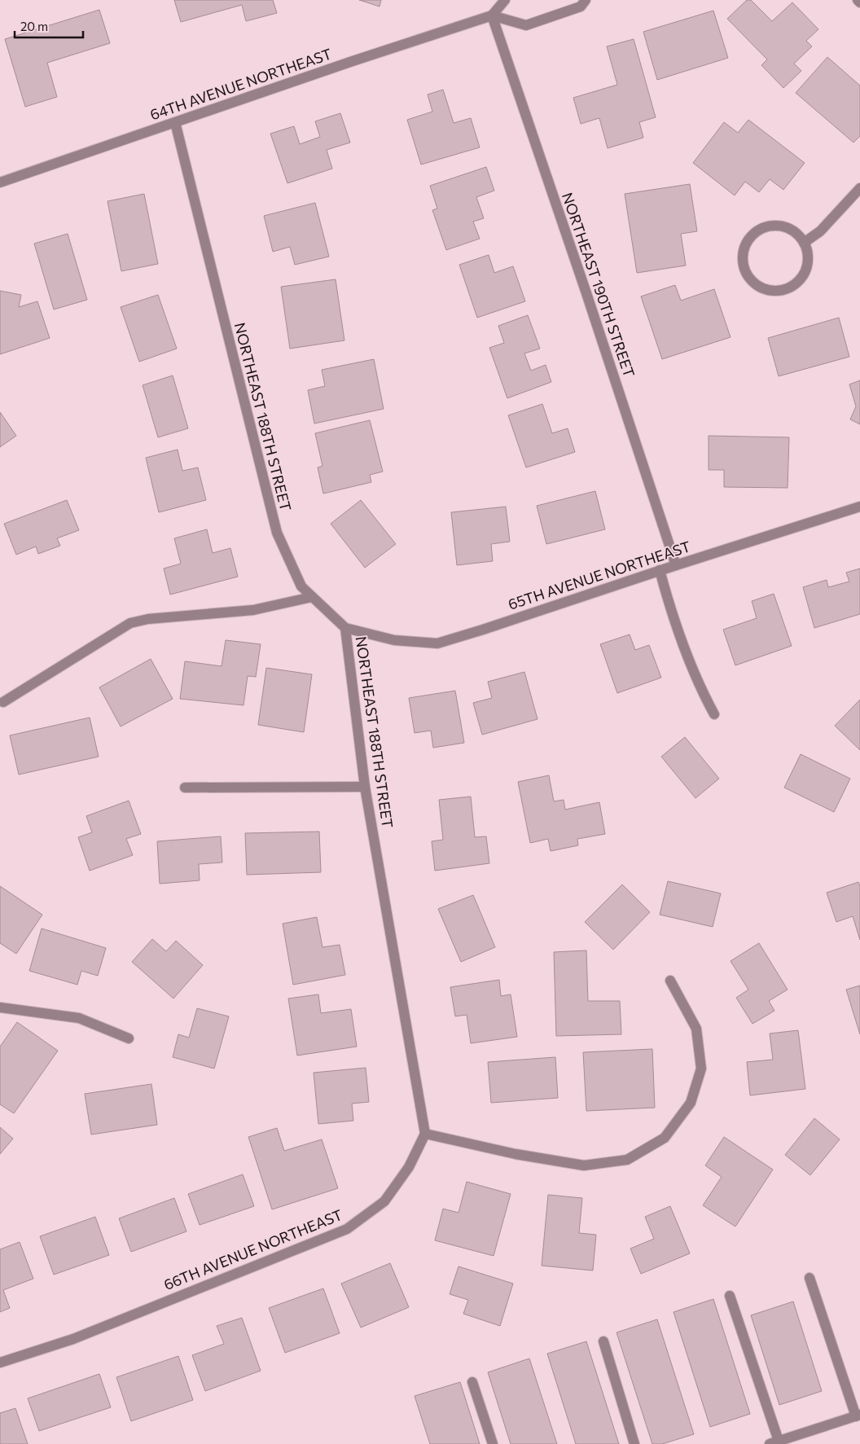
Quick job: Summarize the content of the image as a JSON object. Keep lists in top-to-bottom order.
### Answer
{
  "streets": {
    "street": [
      "64TH AVENUE NORTHEAST",
      "NORTHEAST 190TH STREET",
      "NORTHEAST 188TH STREET",
      "65TH AVENUE NORTHEAST",
      "66TH AVENUE NORTHEAST"
    ]
  },
  "crossings": [
    ["64TH AVENUE NORTHEAST", "NORTHEAST 190TH STREET"],
    ["64TH AVENUE NORTHEAST", "NORTHEAST 188TH STREET"],
    ["NORTHEAST 190TH STREET", "65TH AVENUE NORTHEAST"],
    ["NORTHEAST 188TH STREET", "65TH AVENUE NORTHEAST"],
    ["NORTHEAST 188TH STREET", "66TH AVENUE NORTHEAST"]
  ],
  "scale_bar": "20 m"
}
